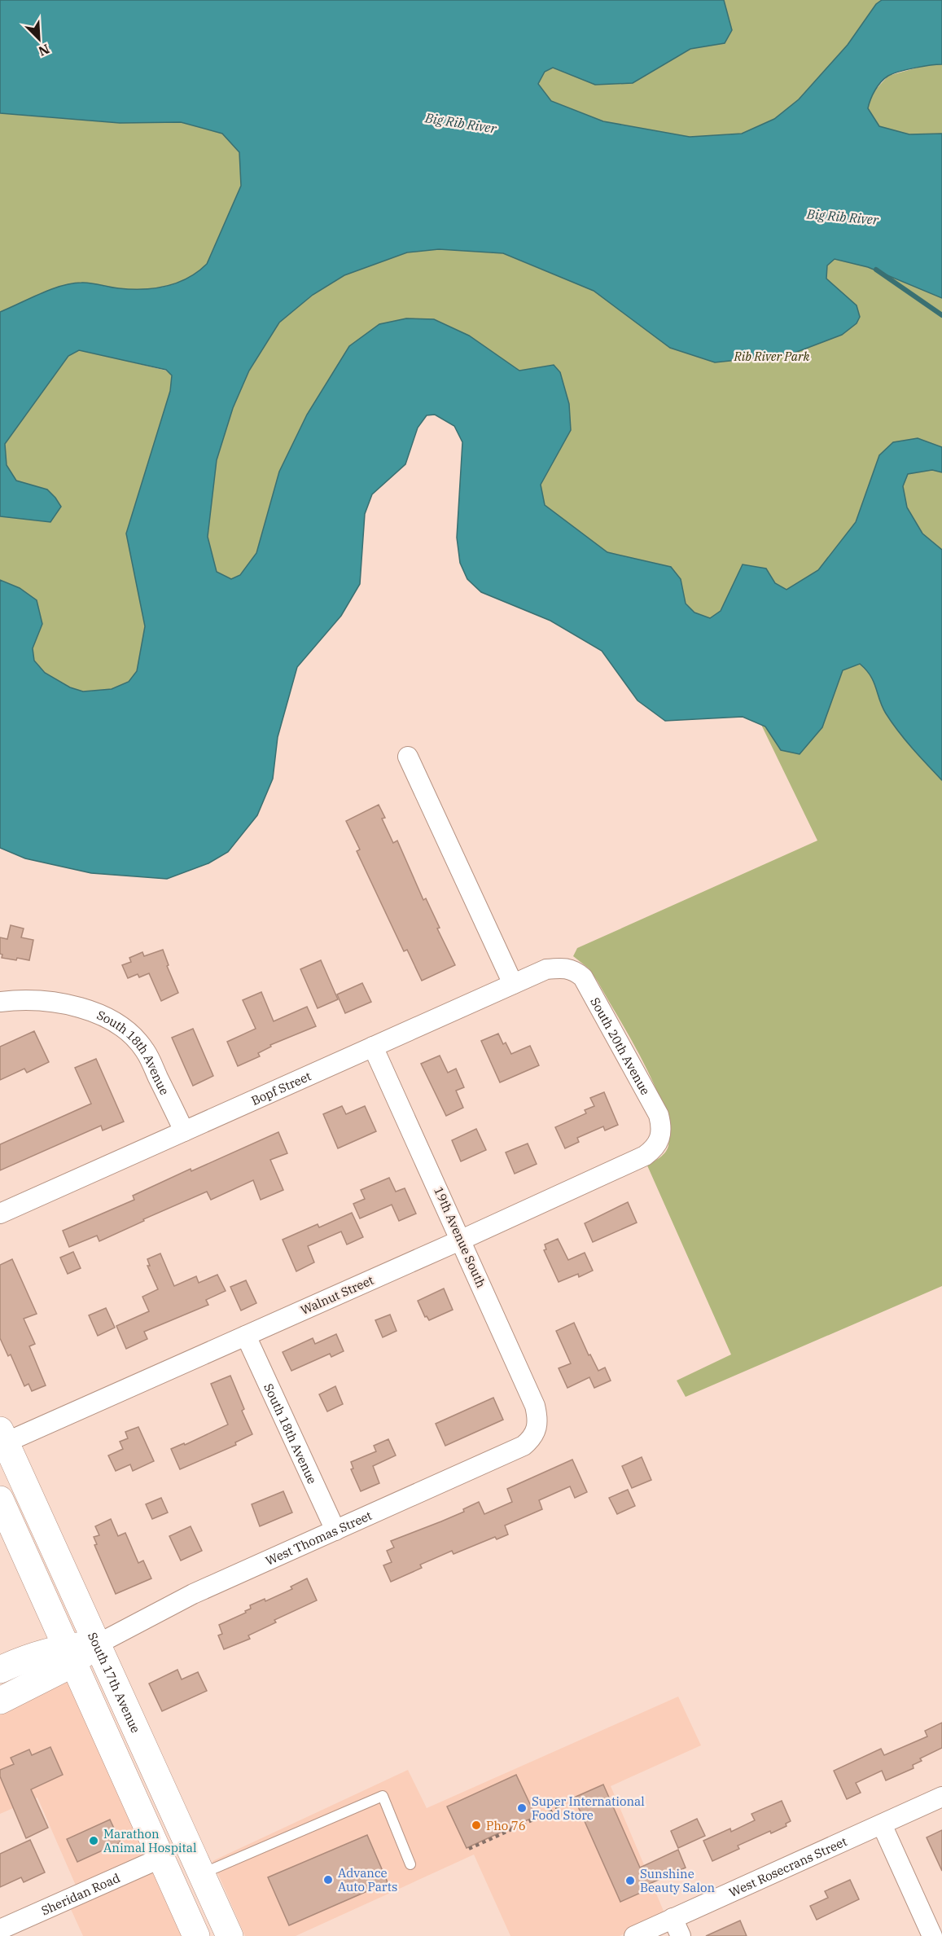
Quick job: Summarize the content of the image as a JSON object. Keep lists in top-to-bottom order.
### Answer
{
  "streets": {
    "main road": ["West Thomas Street", "South 17th Avenue"],
    "street": [
      "South 20th Avenue",
      "South 18th Avenue",
      "Bopf Street",
      "19th Avenue South",
      "Walnut Street",
      "West Rosecrans Street",
      "Sheridan Road"
    ]
  },
  "crossings": [
    ["South 20th Avenue", "Bopf Street"],
    ["South 20th Avenue", "Walnut Street"],
    ["South 18th Avenue", "Bopf Street"],
    ["South 18th Avenue", "Walnut Street"],
    ["South 18th Avenue", "West Thomas Street"],
    ["Bopf Street", "19th Avenue South"],
    ["19th Avenue South", "Walnut Street"],
    ["19th Avenue South", "West Thomas Street"],
    ["Walnut Street", "South 17th Avenue"],
    ["West Thomas Street", "South 17th Avenue"]
  ],
  "water": ["Big Rib River"],
  "parks": ["Rib River Park"],
  "places": [
    "Super International Food Store",
    "Pho 76",
    "Marathon Animal Hospital",
    "Advance Auto Parts",
    "Sunshine Beauty Salon"
  ],
  "north": "bottom right"
}
